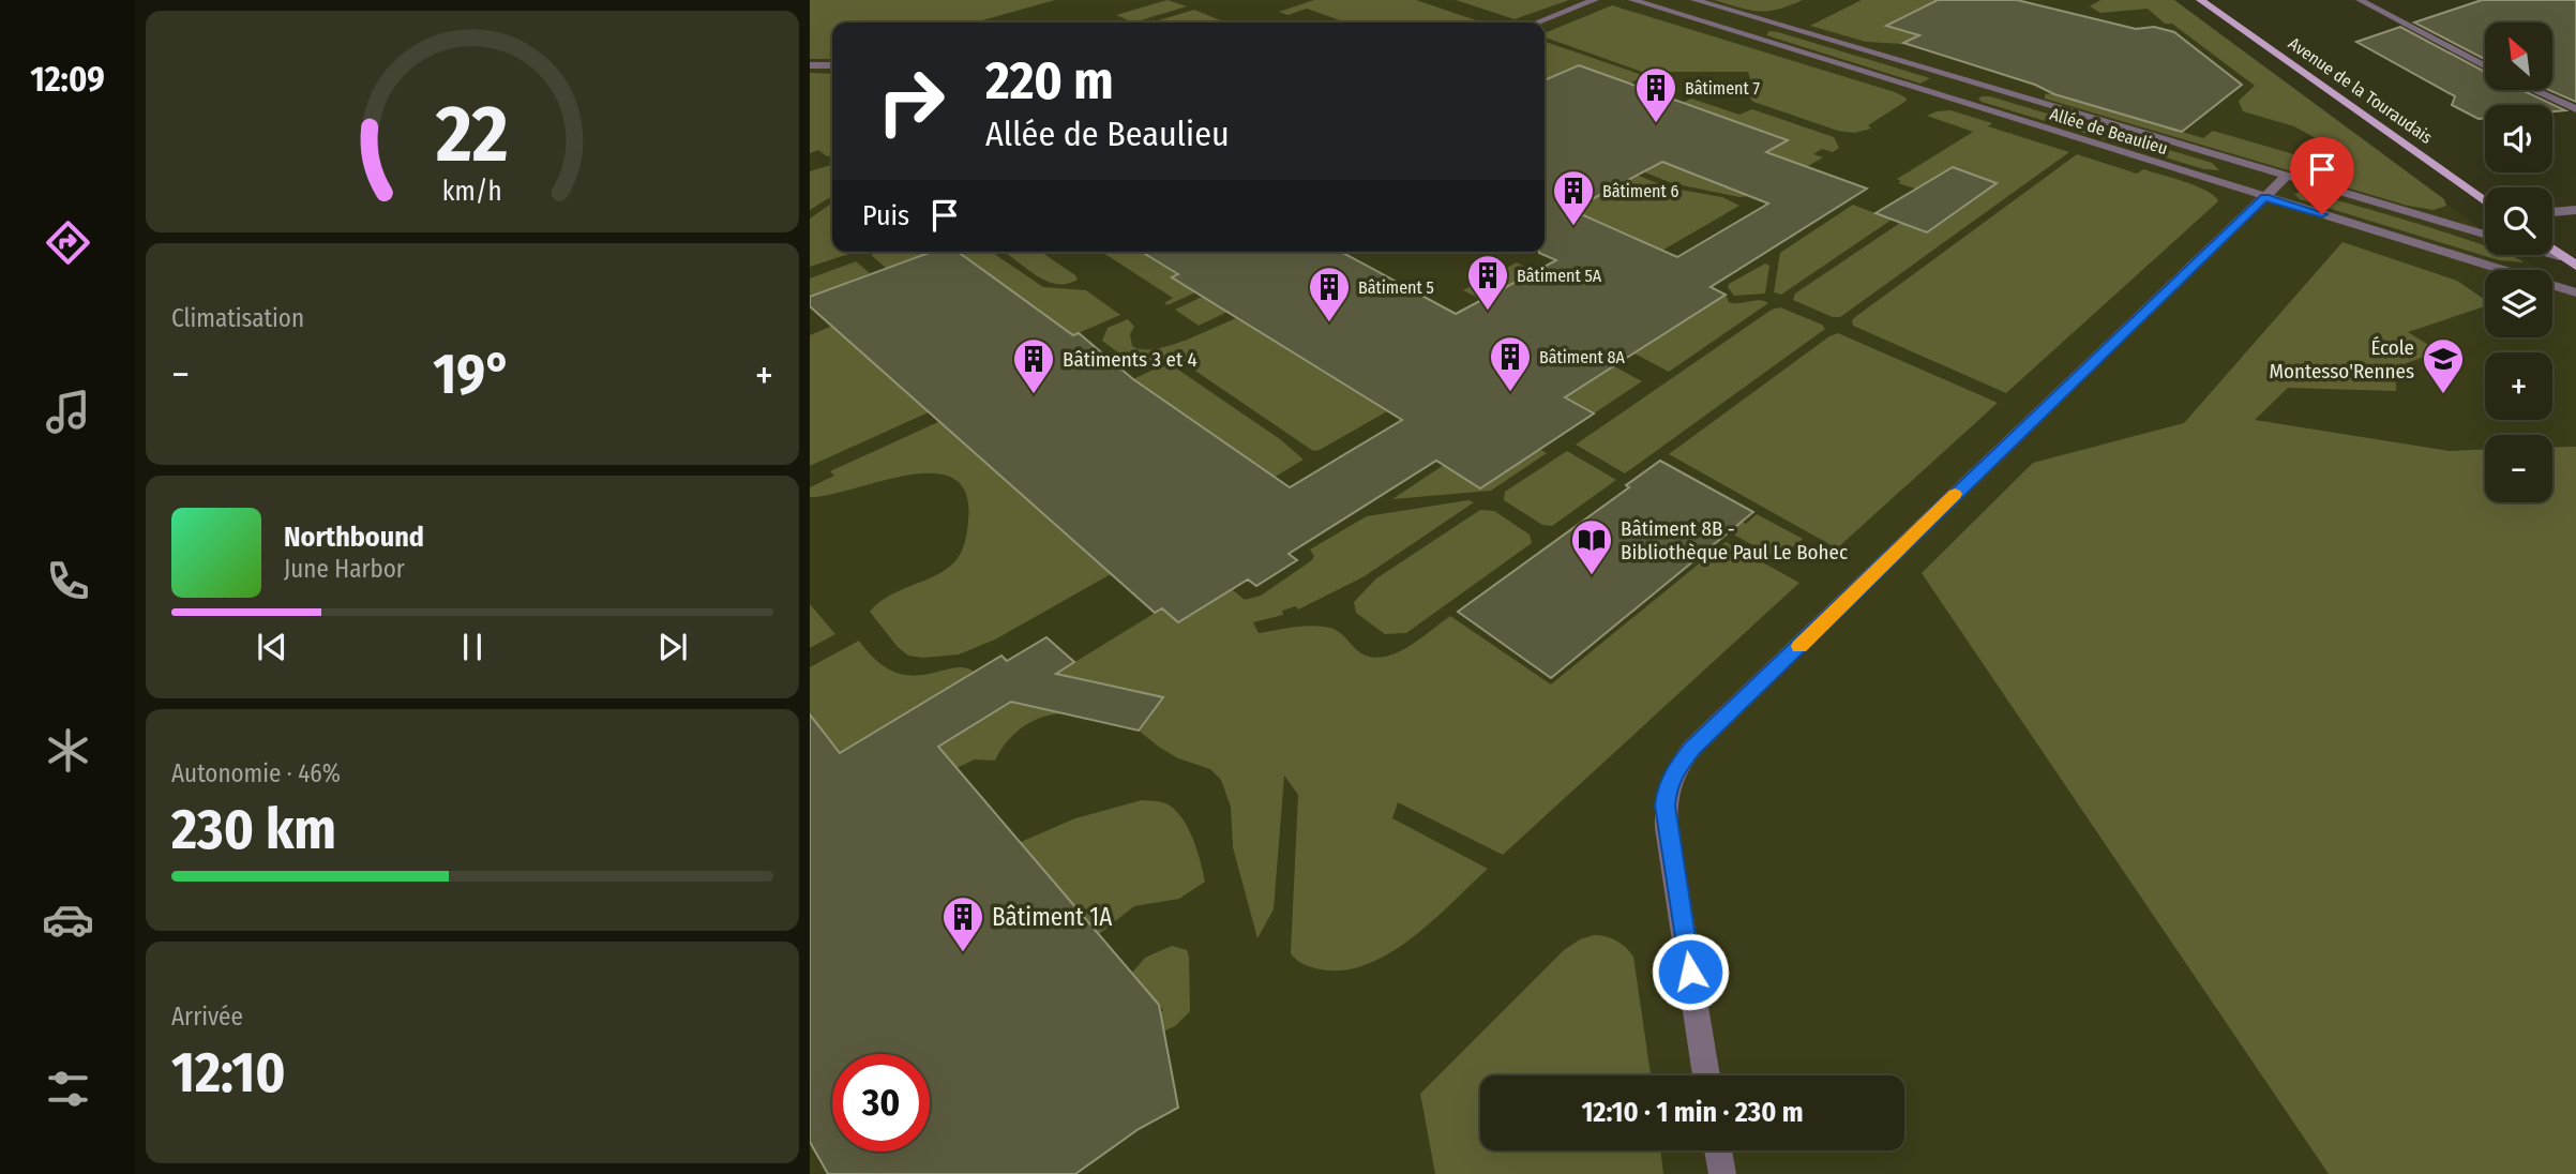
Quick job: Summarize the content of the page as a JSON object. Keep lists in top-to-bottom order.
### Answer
{
  "streets": {
    "main road": ["Avenue de la Touraudais"],
    "street": ["Allée de Beaulieu"]
  },
  "places": {
    "building": [
      "Bâtiment 7",
      "Bâtiment 6",
      "Bâtiment 5A",
      "Bâtiment 5",
      "Bâtiment 8A",
      "Bâtiments 3 et 4",
      "Bâtiment 1A"
    ],
    "school or university": ["École Montesso'Rennes"],
    "library": ["Bâtiment 8B - Bibliothèque Paul Le Bohec"]
  },
  "north": "top left",
  "page": {
    "tabs": "12:09",
    "map_buttons": ["+", "−"],
    "turn": ["220 m", "Allée de Beaulieu"],
    "then": "Puis",
    "tile": [
      "Climatisation",
      ["Autonomie · 46%", "230 km"],
      ["Arrivée", "12:10"]
    ],
    "heat": ["−", "19°", "+"],
    "song": ["Northbound", "June Harbor"],
    "limit": "30",
    "trip": "12:10 · 1 min · 230 m",
    "gauge": ["22", "km/h"]
  }
}
